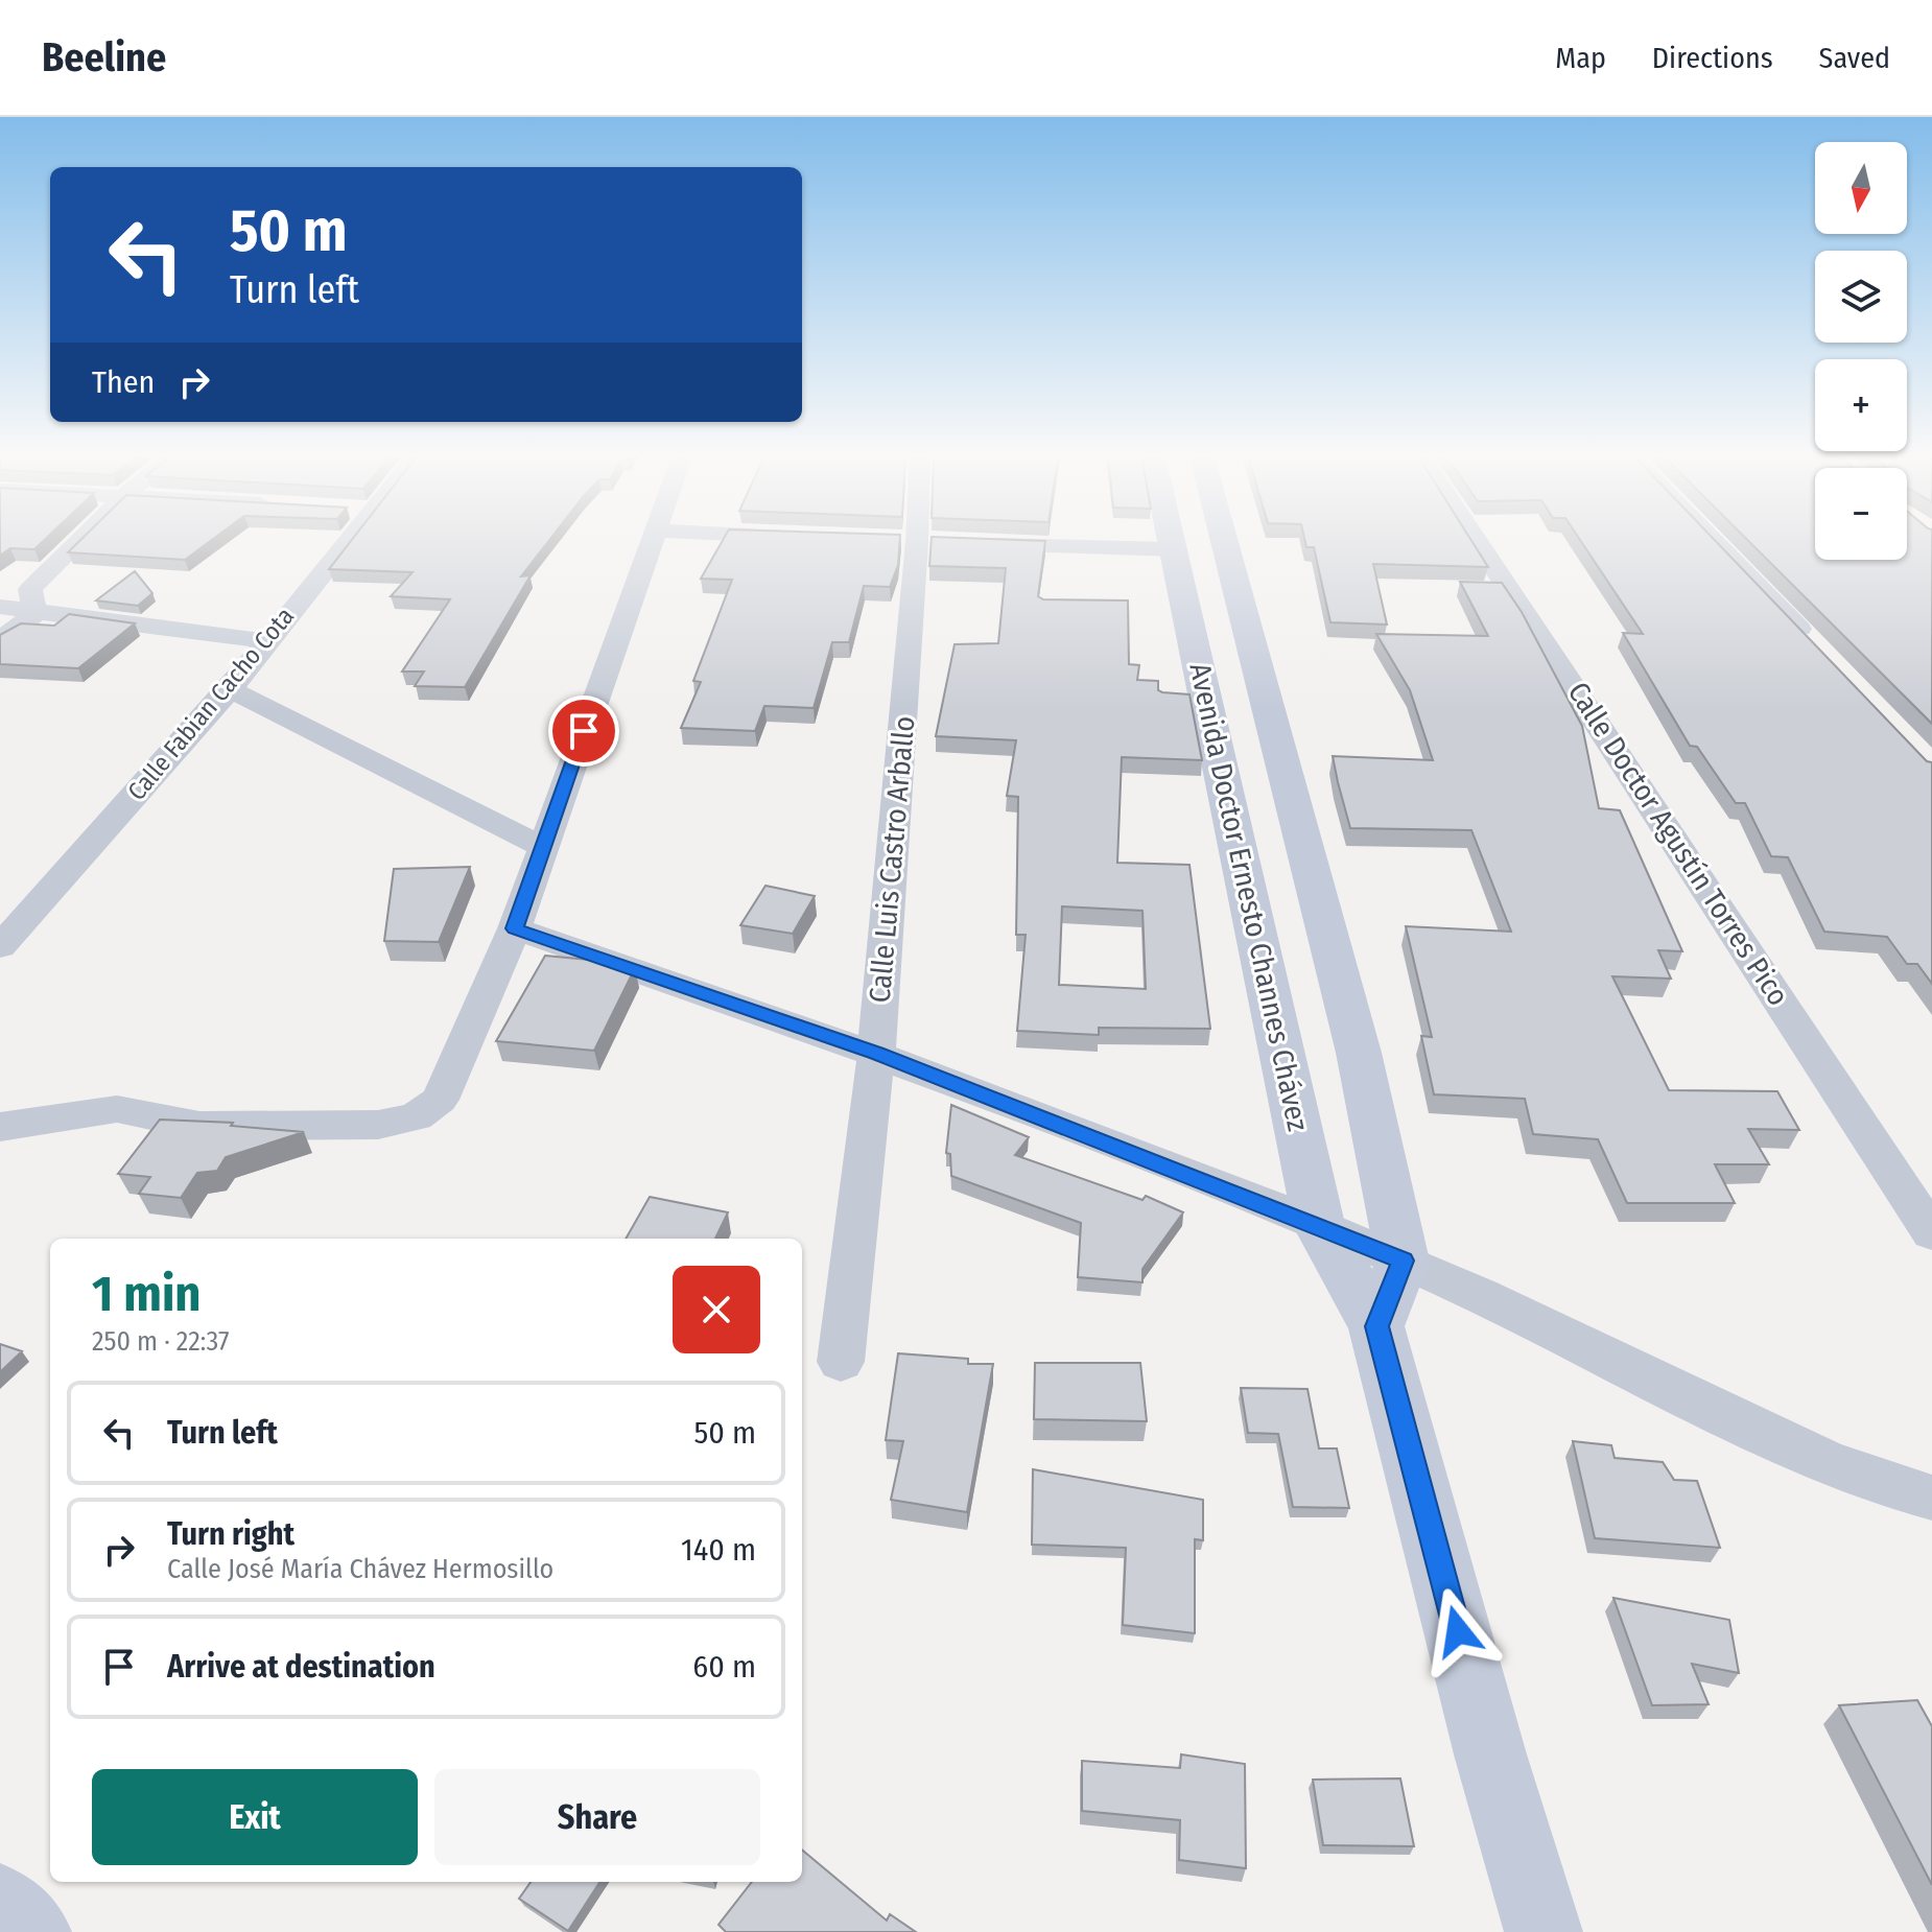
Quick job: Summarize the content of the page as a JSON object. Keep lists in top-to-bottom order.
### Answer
{
  "streets": {
    "street": [
      "Calle Fabian Cacho Cota",
      "Calle Doctor Agustín Torres Pico",
      "Calle Luis Castro Arballo",
      "Avenida Doctor Ernesto Channes Chávez"
    ]
  },
  "north": "bottom",
  "page": {
    "header": "Beeline",
    "nav": ["Map", "Directions", "Saved"],
    "map_buttons": ["+", "−"],
    "turn": ["50 m", "Turn left"],
    "then": "Then",
    "heading": ["1 min", "250 m · 22:37"],
    "list": [
      {
        "name": "Turn left",
        "value": "50 m"
      },
      {
        "name": "Turn right",
        "note": "Calle José María Chávez Hermosillo",
        "value": "140 m"
      },
      {
        "name": "Arrive at destination",
        "value": "60 m"
      }
    ],
    "buttons": ["Exit", "Share"]
  }
}
